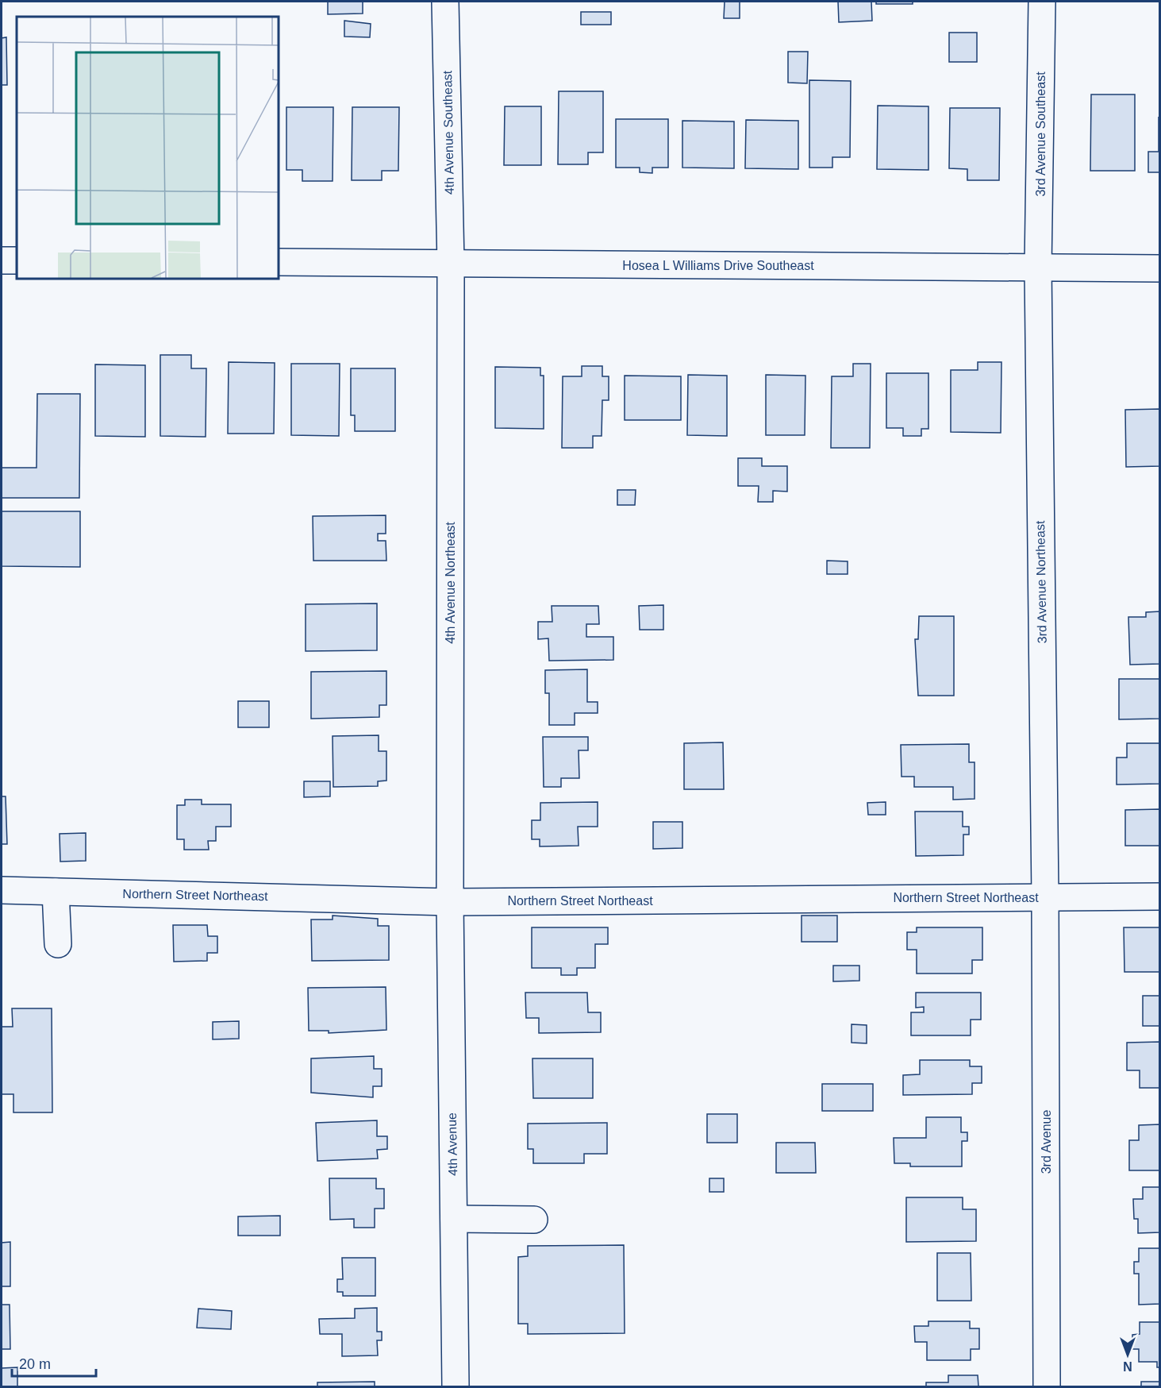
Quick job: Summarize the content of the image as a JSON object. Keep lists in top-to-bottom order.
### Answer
{
  "streets": {
    "street": [
      "4th Avenue Southeast",
      "3rd Avenue Southeast",
      "Hosea L Williams Drive Southeast",
      "3rd Avenue Northeast",
      "4th Avenue Northeast",
      "Northern Street Northeast",
      "3rd Avenue",
      "4th Avenue"
    ]
  },
  "crossings": [
    ["4th Avenue Southeast", "Hosea L Williams Drive Southeast"],
    ["4th Avenue Southeast", "4th Avenue Northeast"],
    ["3rd Avenue Southeast", "Hosea L Williams Drive Southeast"],
    ["3rd Avenue Southeast", "3rd Avenue Northeast"],
    ["Hosea L Williams Drive Southeast", "3rd Avenue Northeast"],
    ["Hosea L Williams Drive Southeast", "4th Avenue Northeast"],
    ["3rd Avenue Northeast", "Northern Street Northeast"],
    ["3rd Avenue Northeast", "3rd Avenue"],
    ["4th Avenue Northeast", "Northern Street Northeast"],
    ["4th Avenue Northeast", "4th Avenue"],
    ["Northern Street Northeast", "3rd Avenue"],
    ["Northern Street Northeast", "4th Avenue"]
  ],
  "scale_bar": "20 m",
  "north": "bottom"
}
